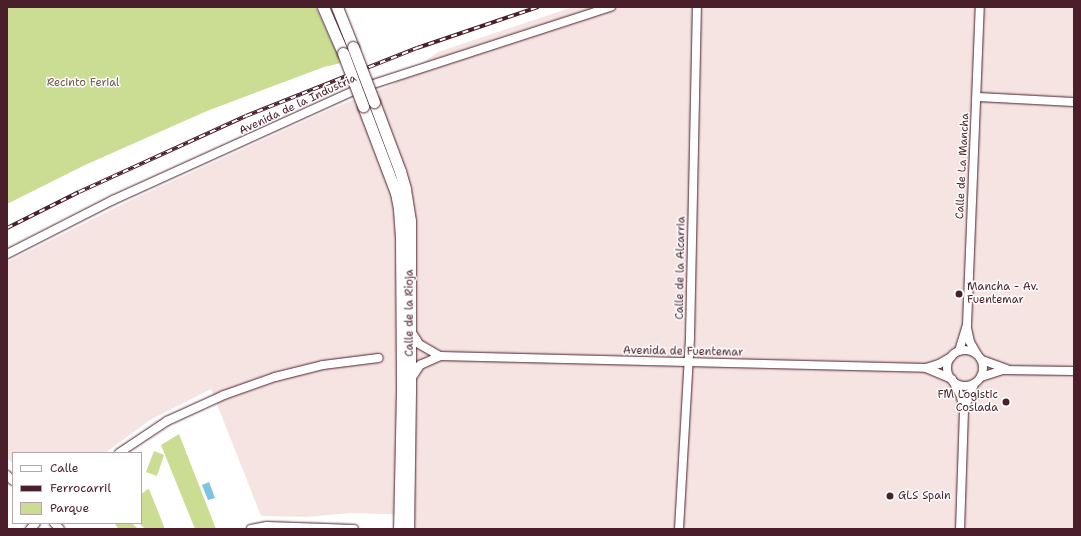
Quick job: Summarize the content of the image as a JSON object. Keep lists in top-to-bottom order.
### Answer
{
  "streets": {
    "main road": ["Calle de la Rioja"],
    "street": [
      "Avenida de la Industria",
      "Calle de La Mancha",
      "Calle de la Alcarria",
      "Avenida de Fuentemar"
    ]
  },
  "crossings": [
    ["Calle de La Mancha", "Avenida de Fuentemar"],
    ["Calle de la Alcarria", "Avenida de Fuentemar"],
    ["Calle de la Rioja", "Avenida de Fuentemar"]
  ],
  "parks": ["Recinto Ferial"],
  "places": ["Mancha - Av. Fuentemar", "FM Logistic Coslada", "GLS Spain"],
  "legend": ["Calle", "Ferrocarril", "Parque"]
}
